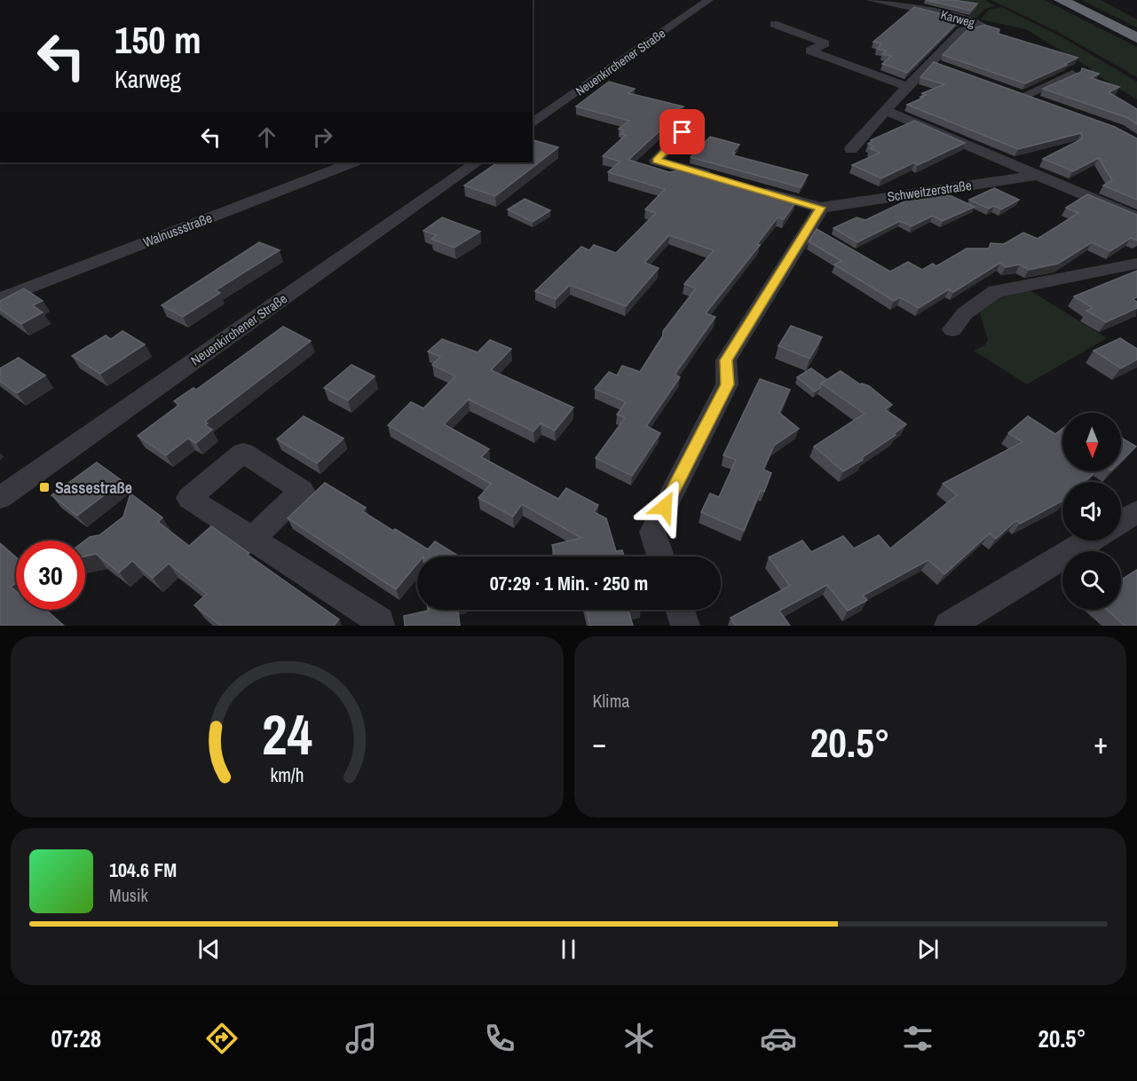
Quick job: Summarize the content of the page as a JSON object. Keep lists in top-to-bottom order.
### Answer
{
  "streets": {
    "street": [
      "Karweg",
      "Neuenkirchener Straße",
      "Schweitzerstraße",
      "Walnussstraße"
    ]
  },
  "places": {
    "transit": ["Sassestraße"]
  },
  "north": "bottom",
  "page": {
    "turn": ["150 m", "Karweg"],
    "limit": "30",
    "trip": "07:29 · 1 Min. · 250 m",
    "tile": "Klima",
    "heat": ["−", "20.5°", "+"],
    "song": ["104.6 FM", "Musik"],
    "tabs": ["07:28", "20.5°"],
    "gauge": ["24", "km/h"]
  }
}
